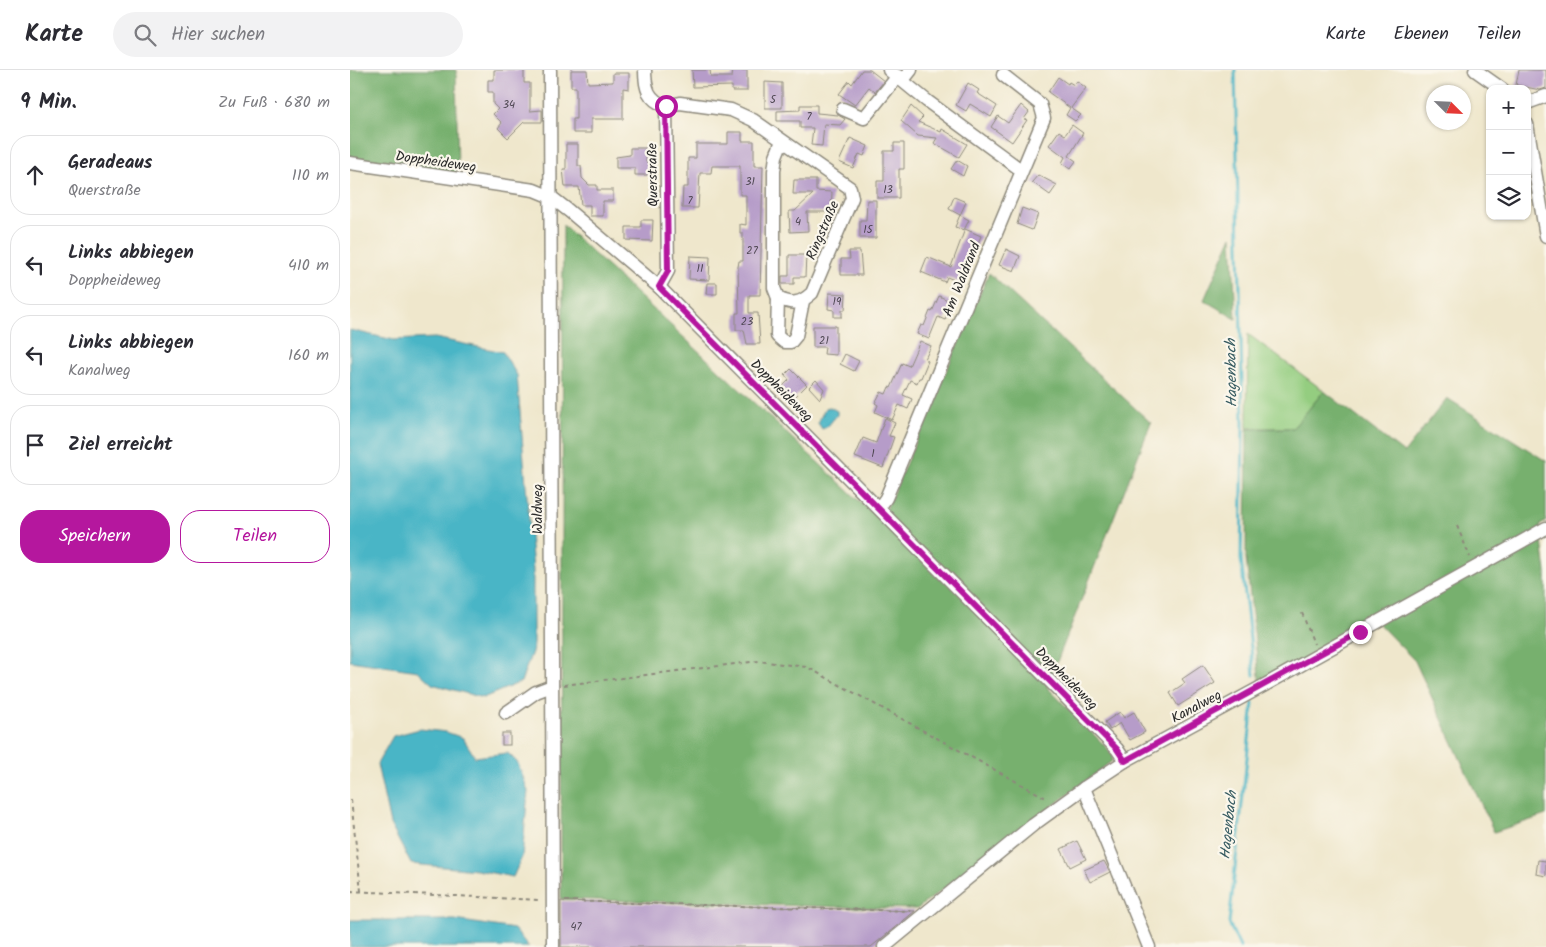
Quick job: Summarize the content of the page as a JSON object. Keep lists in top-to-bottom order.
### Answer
{
  "streets": {
    "street": [
      "Doppheideweg",
      "Querstraße",
      "Ringstraße",
      "Am Waldrand",
      "Waldweg",
      "Kanalweg"
    ]
  },
  "crossings": [
    ["Doppheideweg", "Querstraße"],
    ["Doppheideweg", "Am Waldrand"],
    ["Doppheideweg", "Waldweg"],
    ["Doppheideweg", "Kanalweg"],
    ["Querstraße", "Ringstraße"]
  ],
  "water": ["Hagenbach"],
  "house_numbers": [
    "5",
    "34",
    "7",
    "31",
    "13",
    "7",
    "4",
    "15",
    "27",
    "11",
    "19",
    "23",
    "21",
    "1",
    "47"
  ],
  "north": "bottom right",
  "page": {
    "header": "Karte",
    "search": "Hier suchen",
    "nav": ["Karte", "Ebenen", "Teilen"],
    "heading": ["9 Min.", "Zu Fuß · 680 m"],
    "map_buttons": ["+", "−"],
    "list": [
      ["Geradeaus", "Querstraße", "110 m"],
      ["Links abbiegen", "Doppheideweg", "410 m"],
      ["Links abbiegen", "Kanalweg", "160 m"],
      "Ziel erreicht"
    ],
    "buttons": ["Speichern", "Teilen"]
  }
}
